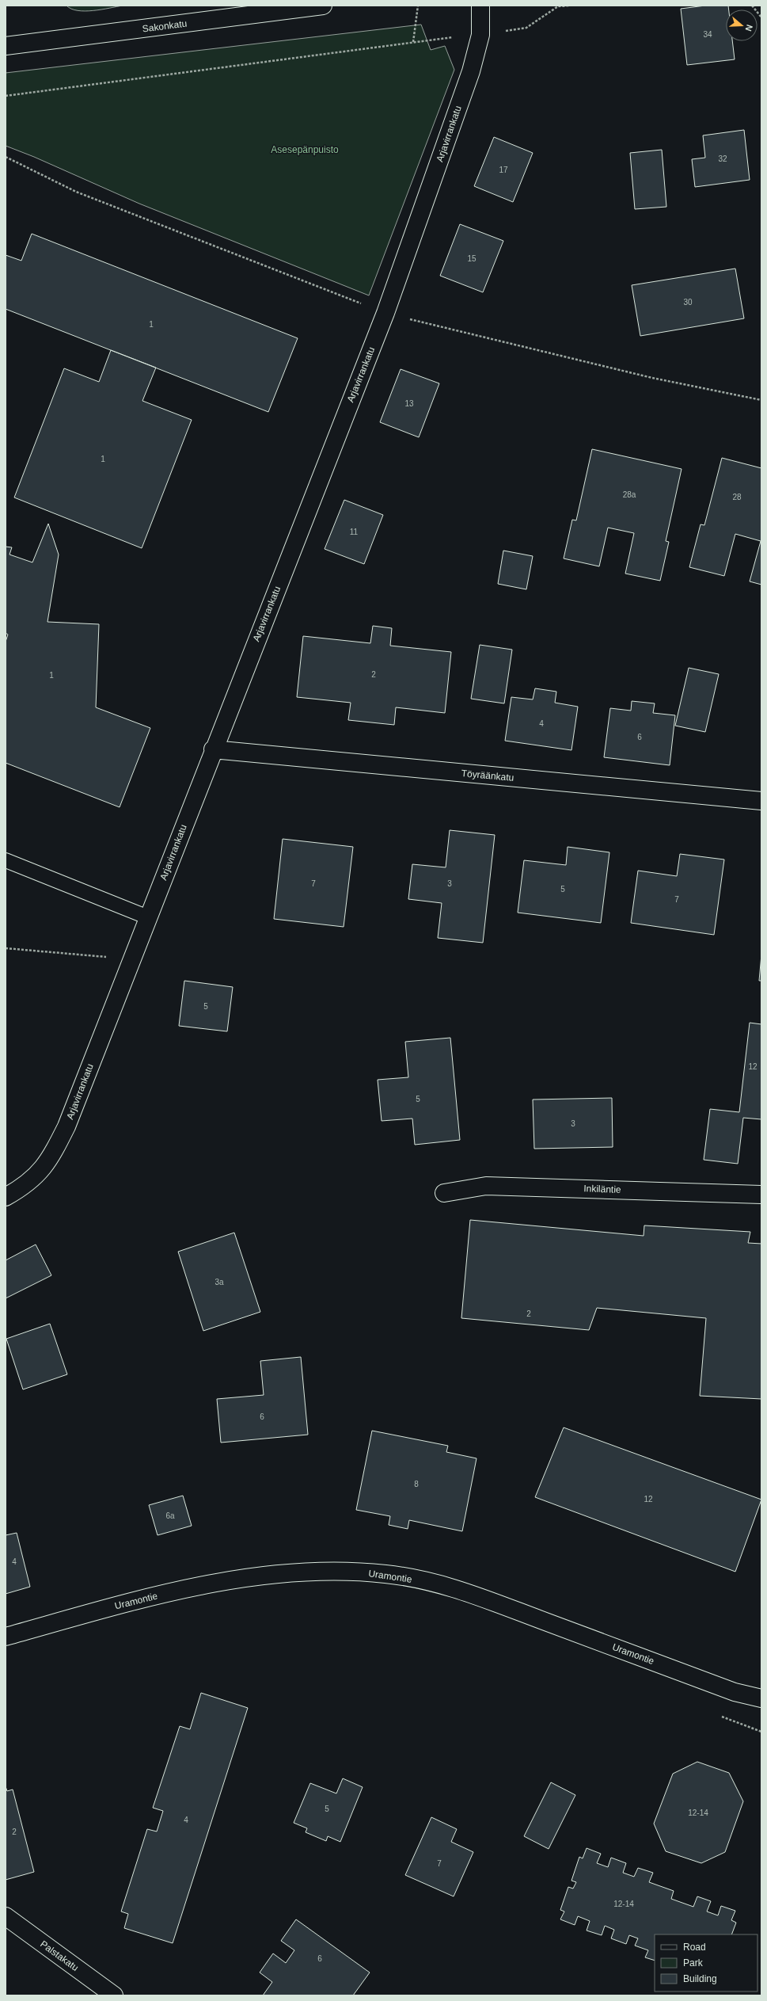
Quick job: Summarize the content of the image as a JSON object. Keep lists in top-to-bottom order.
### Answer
{
  "streets": {
    "street": [
      "Sakonkatu",
      "Arjavirrankatu",
      "Töyräänkatu",
      "Inkiläntie",
      "Uramontie",
      "Palstakatu"
    ]
  },
  "crossings": [
    ["Arjavirrankatu", "Töyräänkatu"]
  ],
  "parks": ["Asesepänpuisto"],
  "house_numbers": [
    "34",
    "32",
    "17",
    "15",
    "30",
    "1",
    "13",
    "1",
    "28a",
    "28",
    "11",
    "2",
    "1",
    "4",
    "6",
    "7",
    "3",
    "5",
    "7",
    "5",
    "12",
    "5",
    "3",
    "3a",
    "2",
    "6",
    "8",
    "12",
    "6a",
    "4",
    "5",
    "12-14",
    "4",
    "2",
    "7",
    "12-14",
    "6"
  ],
  "legend": ["Road", "Park", "Building"],
  "north": "right"
}
